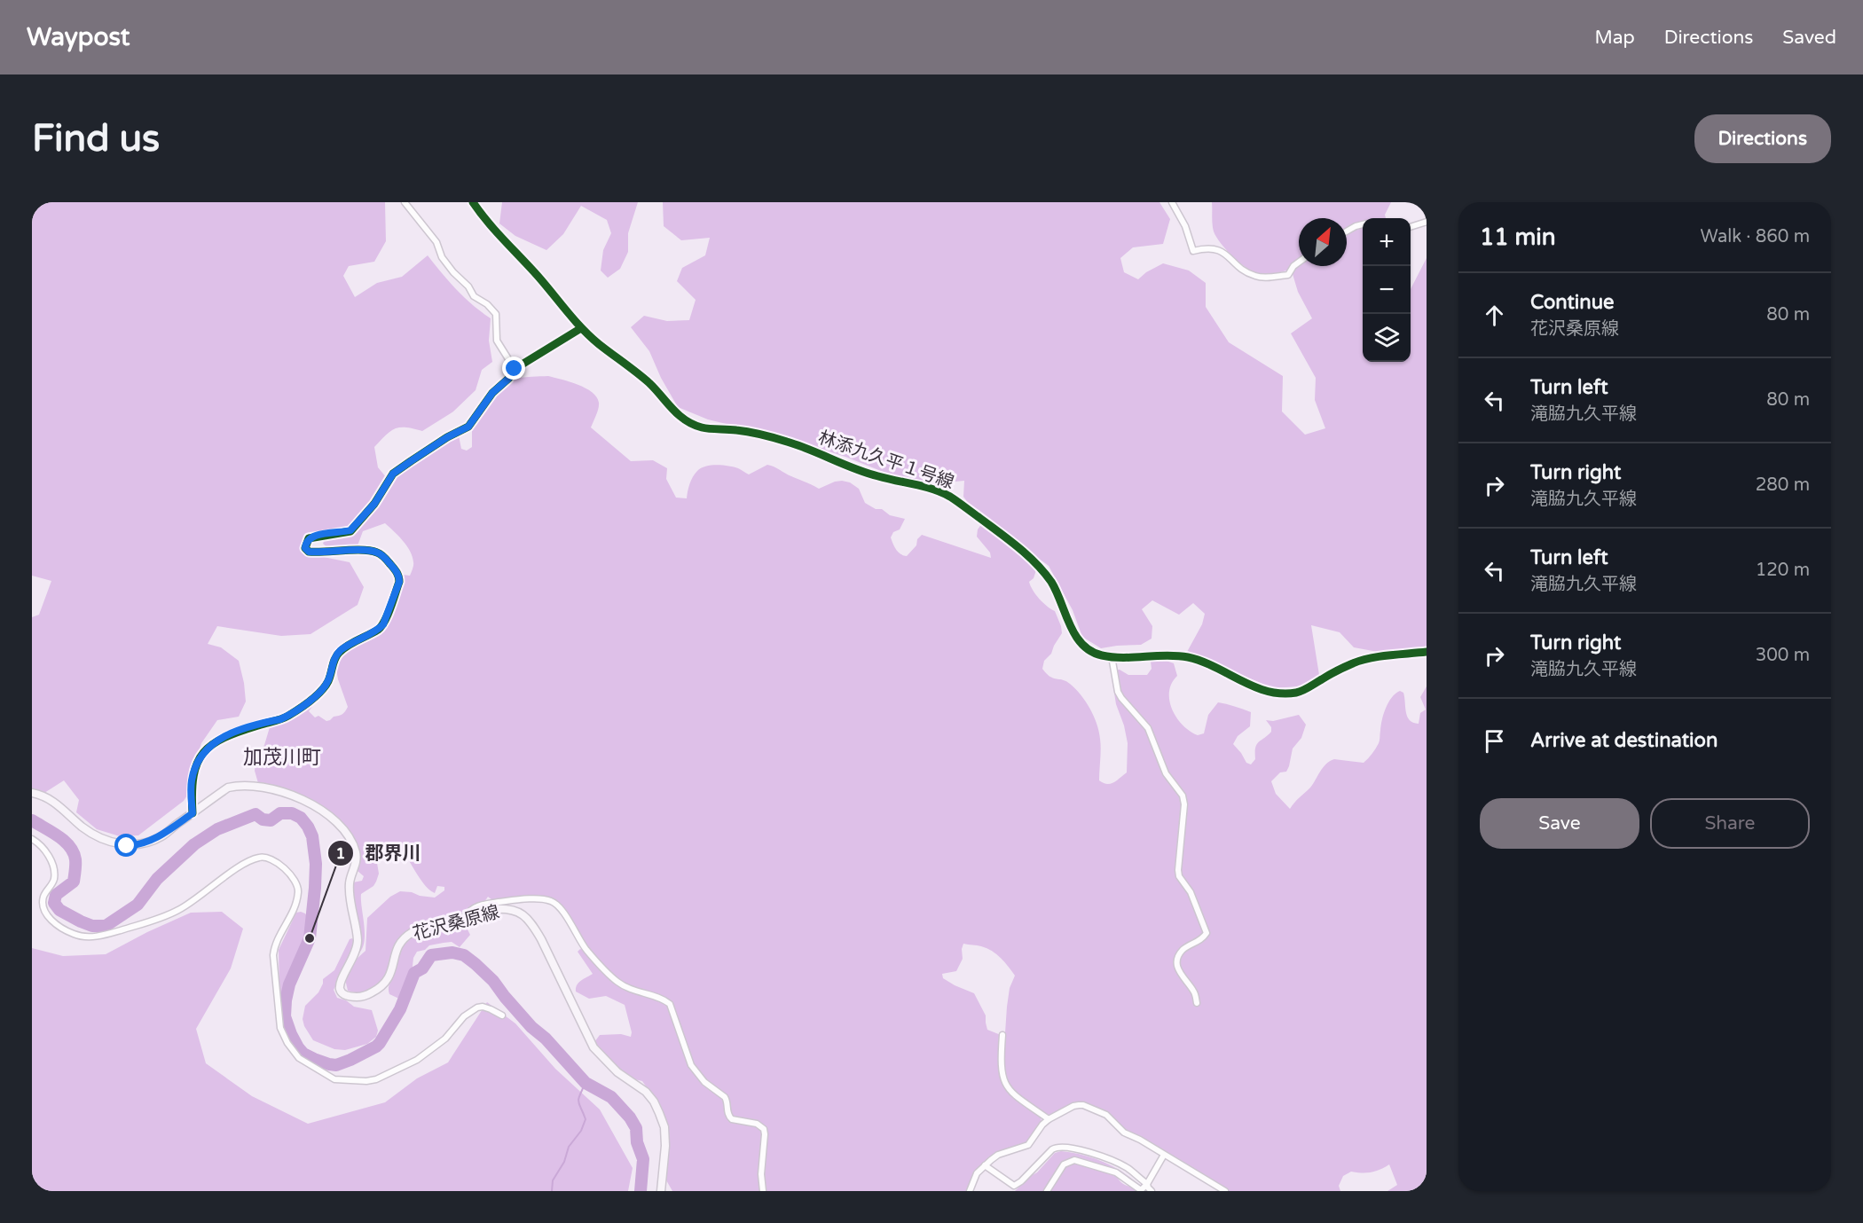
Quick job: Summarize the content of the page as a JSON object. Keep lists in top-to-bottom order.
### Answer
{
  "streets": {
    "main road": ["花沢桑原線"],
    "street": ["林添九久平１号線"]
  },
  "districts": ["加茂川町"],
  "places": ["郡界川"],
  "north": "top right",
  "page": {
    "header": "Waypost",
    "nav": ["Map", "Directions", "Saved"],
    "buttons": [
      "Directions",
      ["Save", "Share"]
    ],
    "title": "Find us",
    "heading": ["11 min", "Walk · 860 m"],
    "map_buttons": ["+", "−"],
    "list": [
      ["Continue", "花沢桑原線", "80 m"],
      ["Turn left", "滝脇九久平線", "80 m"],
      ["Turn right", "滝脇九久平線", "280 m"],
      ["Turn left", "滝脇九久平線", "120 m"],
      ["Turn right", "滝脇九久平線", "300 m"],
      "Arrive at destination"
    ]
  }
}
